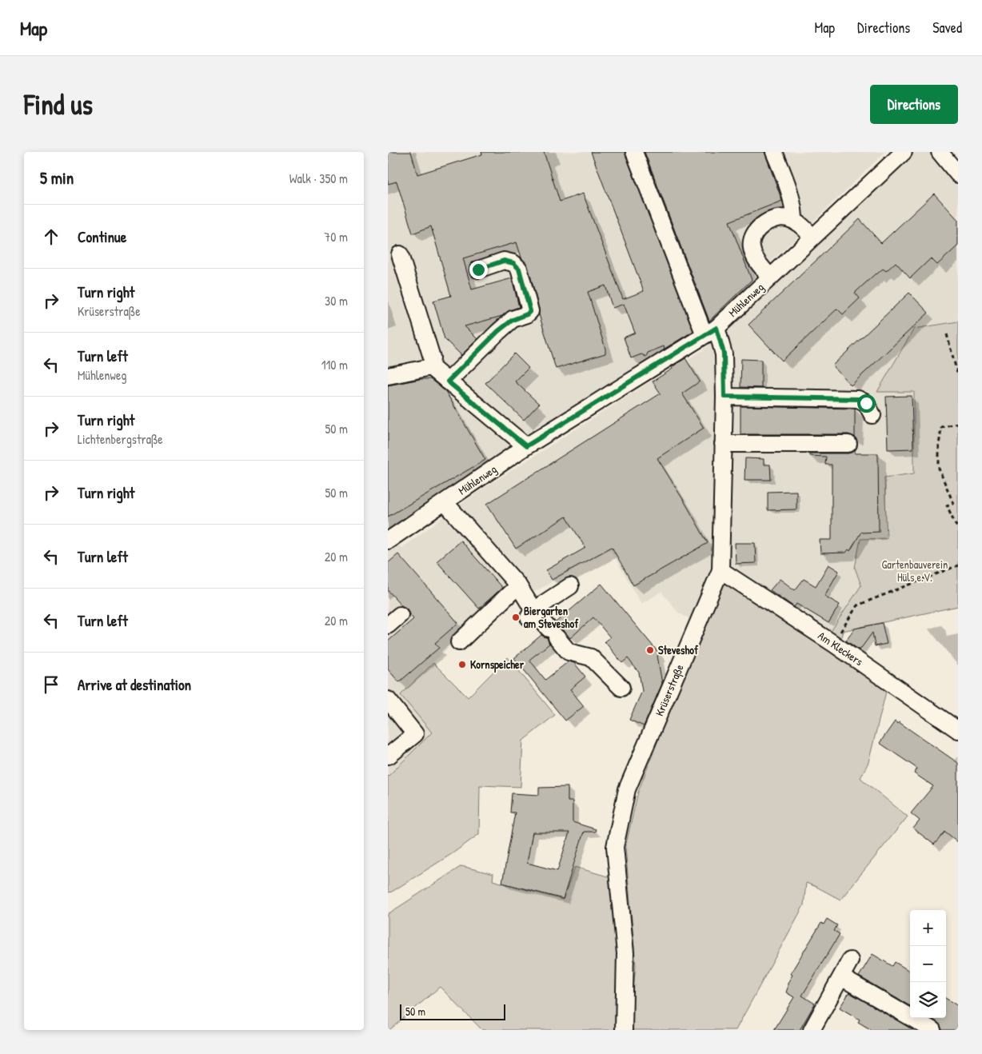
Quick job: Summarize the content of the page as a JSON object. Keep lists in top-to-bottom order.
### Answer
{
  "streets": {
    "street": ["Mühlenweg", "Am Kleckers", "Krüserstraße"]
  },
  "crossings": [
    ["Mühlenweg", "Krüserstraße"],
    ["Am Kleckers", "Krüserstraße"]
  ],
  "parks": ["Gartenbauverein Hüls e.V."],
  "places": ["Biergarten am Steveshof", "Steveshof", "Kornspeicher"],
  "scale_bar": "50 m",
  "page": {
    "header": "Map",
    "nav": ["Map", "Directions", "Saved"],
    "buttons": "Directions",
    "title": "Find us",
    "heading": ["5 min", "Walk · 350 m"],
    "list": [
      ["Continue", "70 m"],
      ["Turn right", "Krüserstraße", "30 m"],
      ["Turn left", "Mühlenweg", "110 m"],
      ["Turn right", "Lichtenbergstraße", "50 m"],
      ["Turn right", "50 m"],
      ["Turn left", "20 m"],
      ["Turn left", "20 m"],
      "Arrive at destination"
    ],
    "map_buttons": ["+", "−"],
    "scale": "50 m"
  }
}
